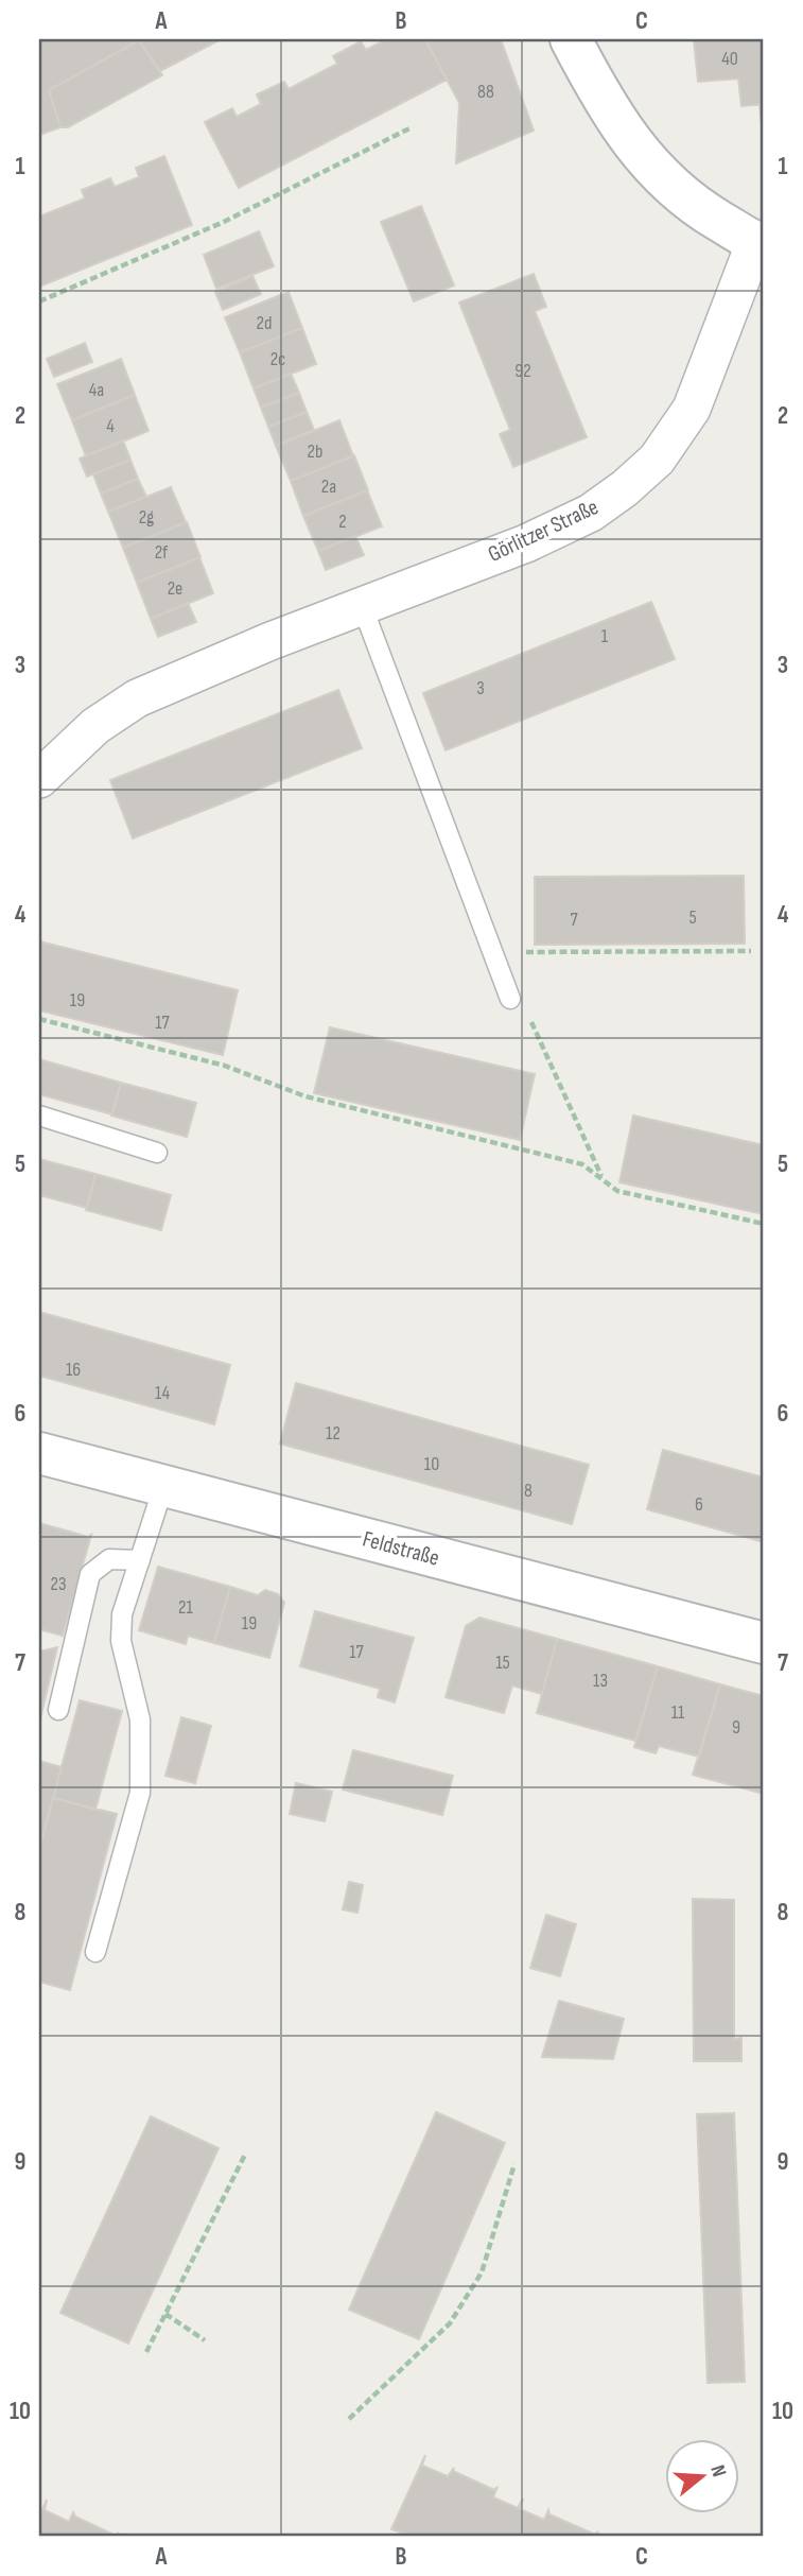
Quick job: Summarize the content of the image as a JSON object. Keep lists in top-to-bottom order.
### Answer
{
  "streets": {
    "main road": ["Feldstraße"],
    "street": ["Görlitzer Straße"]
  },
  "house_numbers": [
    "40",
    "88",
    "2d",
    "2c",
    "92",
    "4a",
    "4",
    "2b",
    "2a",
    "2g",
    "2",
    "2f",
    "2e",
    "1",
    "3",
    "5",
    "7",
    "19",
    "17",
    "16",
    "14",
    "12",
    "10",
    "8",
    "6",
    "23",
    "21",
    "19",
    "17",
    "15",
    "13",
    "11",
    "9"
  ],
  "north": "right",
  "grid": {
    "columns": ["A", "B", "C"],
    "rows": [
      "1",
      "2",
      "3",
      "4",
      "5",
      "6",
      "7",
      "8",
      "9",
      "10"
    ]
  }
}
